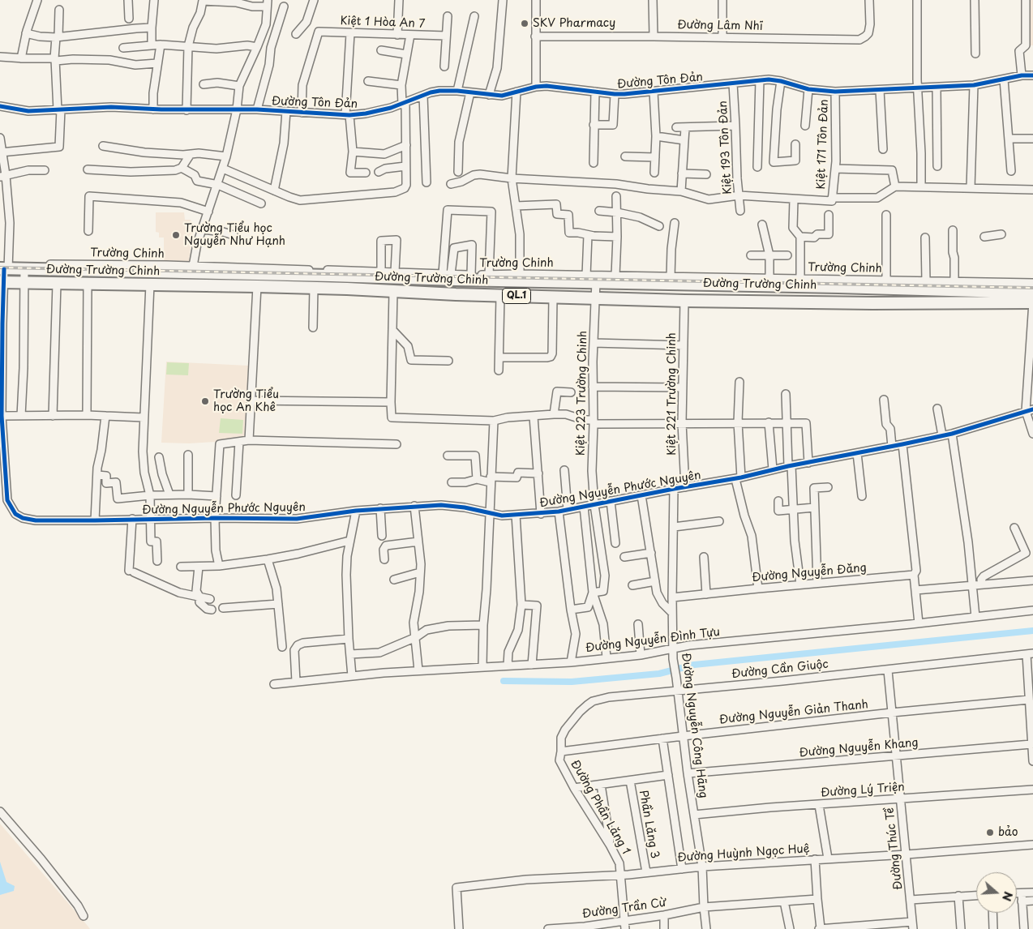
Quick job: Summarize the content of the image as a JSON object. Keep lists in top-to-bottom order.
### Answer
{
  "streets": {
    "highway": ["Đường Trường Chinh", "QL.1"],
    "street": [
      "Kiệt 1 Hòa An 7",
      "Đường Lâm Nhĩ",
      "Đường Tôn Đản",
      "Kiệt 171 Tôn Đản",
      "Kiệt 193 Tôn Đản",
      "Trường Chinh",
      "Kiệt 223 Trường Chinh",
      "Kiệt 221 Trường Chinh",
      "Đường Nguyễn Phước Nguyên",
      "Đường Nguyễn Đăng",
      "Đường Nguyễn Đình Tựu",
      "Đường Cần Giuộc",
      "Đường Nguyễn Giản Thanh",
      "Đường Nguyễn Công Hãng",
      "Đường Nguyễn Khang",
      "Đường Lý Triện",
      "Đường Phần Lăng 1",
      "Phần Lăng 3",
      "Đường Thúc Tề",
      "Đường Huỳnh Ngọc Huệ",
      "Đường Trần Cừ"
    ]
  },
  "crossings": [
    ["Kiệt 1 Hòa An 7", "Đường Tôn Đản"],
    ["Đường Tôn Đản", "Kiệt 171 Tôn Đản"],
    ["Đường Tôn Đản", "Kiệt 193 Tôn Đản"],
    ["Trường Chinh", "Đường Trường Chinh"],
    ["Trường Chinh", "Kiệt 223 Trường Chinh"],
    ["Trường Chinh", "Đường Nguyễn Phước Nguyên"],
    ["Đường Trường Chinh", "Kiệt 223 Trường Chinh"],
    ["Đường Trường Chinh", "Kiệt 221 Trường Chinh"],
    ["Đường Trường Chinh", "Đường Nguyễn Phước Nguyên"],
    ["Kiệt 223 Trường Chinh", "Đường Nguyễn Phước Nguyên"],
    ["Kiệt 221 Trường Chinh", "Đường Nguyễn Phước Nguyên"],
    ["Đường Nguyễn Phước Nguyên", "Đường Nguyễn Công Hãng"],
    ["Đường Nguyễn Đăng", "Đường Nguyễn Công Hãng"],
    ["Đường Nguyễn Đình Tựu", "Đường Nguyễn Công Hãng"],
    ["Đường Cần Giuộc", "Đường Nguyễn Giản Thanh"],
    ["Đường Cần Giuộc", "Đường Nguyễn Công Hãng"],
    ["Đường Cần Giuộc", "Đường Phần Lăng 1"],
    ["Đường Cần Giuộc", "Đường Thúc Tề"],
    ["Đường Nguyễn Giản Thanh", "Đường Nguyễn Công Hãng"],
    ["Đường Nguyễn Giản Thanh", "Đường Phần Lăng 1"],
    ["Đường Nguyễn Giản Thanh", "Đường Thúc Tề"],
    ["Đường Nguyễn Công Hãng", "Đường Nguyễn Khang"],
    ["Đường Nguyễn Công Hãng", "Đường Lý Triện"],
    ["Đường Nguyễn Công Hãng", "Đường Huỳnh Ngọc Huệ"],
    ["Đường Nguyễn Công Hãng", "Đường Trần Cừ"],
    ["Đường Nguyễn Khang", "Đường Thúc Tề"],
    ["Đường Lý Triện", "Đường Thúc Tề"],
    ["Đường Phần Lăng 1", "Đường Huỳnh Ngọc Huệ"],
    ["Đường Phần Lăng 1", "Đường Trần Cừ"],
    ["Phần Lăng 3", "Đường Huỳnh Ngọc Huệ"],
    ["Đường Thúc Tề", "Đường Huỳnh Ngọc Huệ"]
  ],
  "places": [
    "SKV Pharmacy",
    "Trường Tiểu học Nguyễn Như Hạnh",
    "Trường Tiểu học An Khê",
    "bảo"
  ],
  "north": "right"
}
